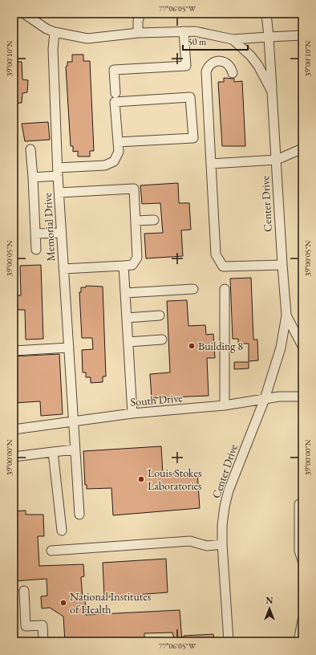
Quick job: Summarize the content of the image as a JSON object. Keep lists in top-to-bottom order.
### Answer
{
  "streets": {
    "street": ["Center Drive", "Memorial Drive", "South Drive"]
  },
  "crossings": [
    ["Center Drive", "South Drive"],
    ["Memorial Drive", "South Drive"]
  ],
  "places": ["Building 8", "Louis Stokes Laboratories", "National Institutes of Health"],
  "scale_bar": "50 m",
  "north": "top",
  "coordinates": [
    "77°06'05\"W",
    "39°00'10\"N",
    "39°00'05\"N",
    "39°00'00\"N"
  ]
}
